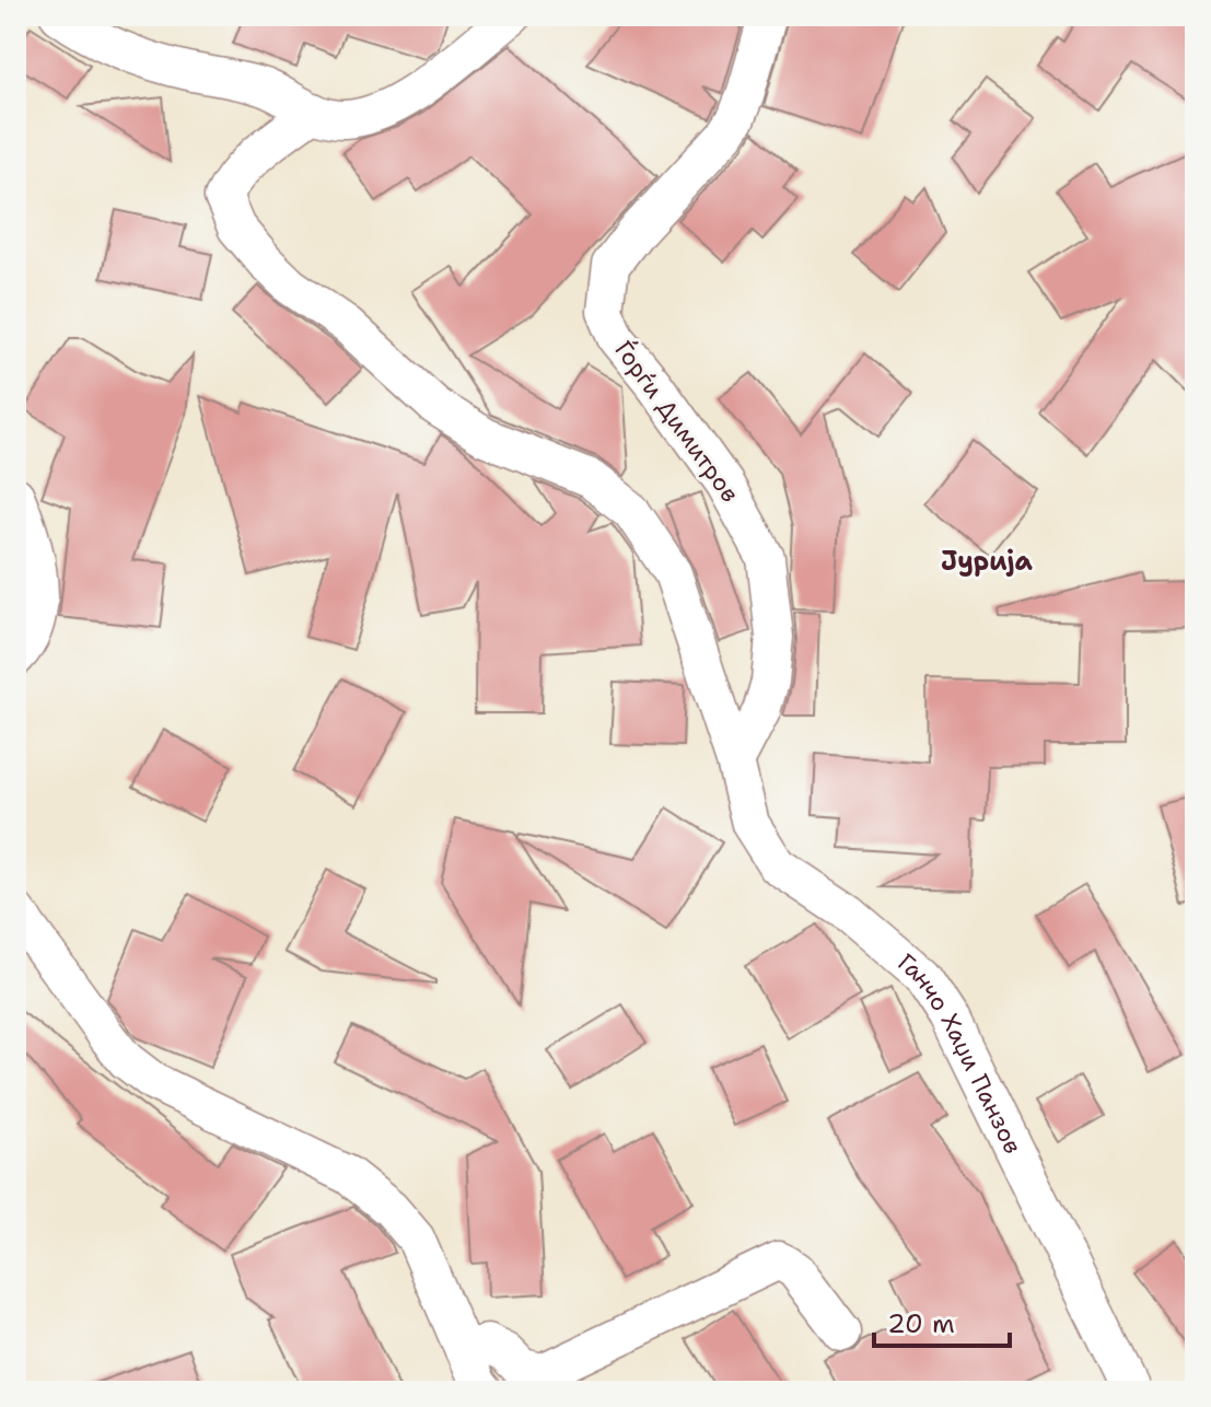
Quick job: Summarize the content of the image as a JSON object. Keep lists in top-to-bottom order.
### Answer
{
  "streets": {
    "street": ["Ѓорѓи Димитров", "Ганчо Хаџи Панзов"]
  },
  "crossings": [
    ["Ѓорѓи Димитров", "Ганчо Хаџи Панзов"]
  ],
  "districts": ["Јурија"],
  "scale_bar": "20 m"
}
